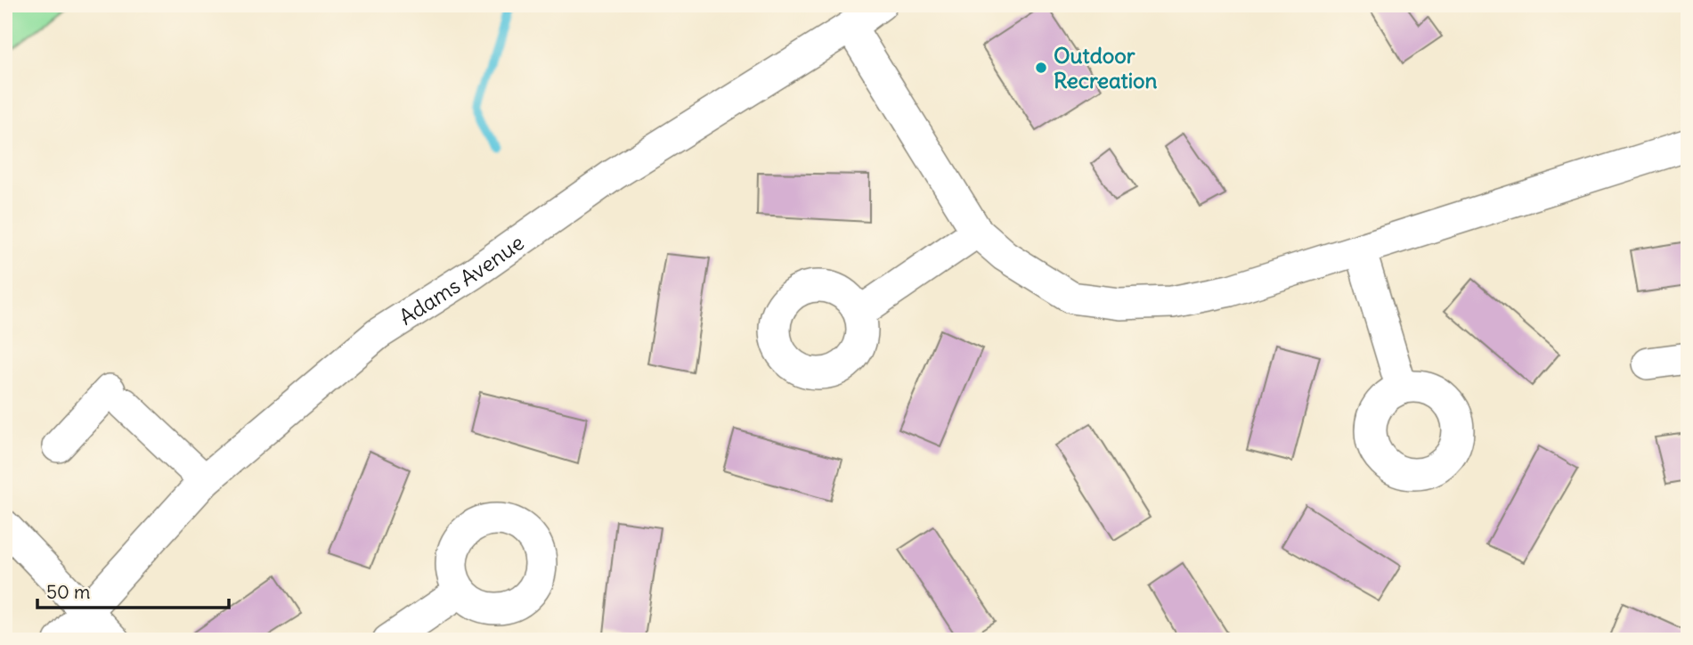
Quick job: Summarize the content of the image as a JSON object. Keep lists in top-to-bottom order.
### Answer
{
  "streets": {
    "street": ["Adams Avenue"]
  },
  "places": ["Outdoor Recreation"],
  "scale_bar": "50 m"
}
